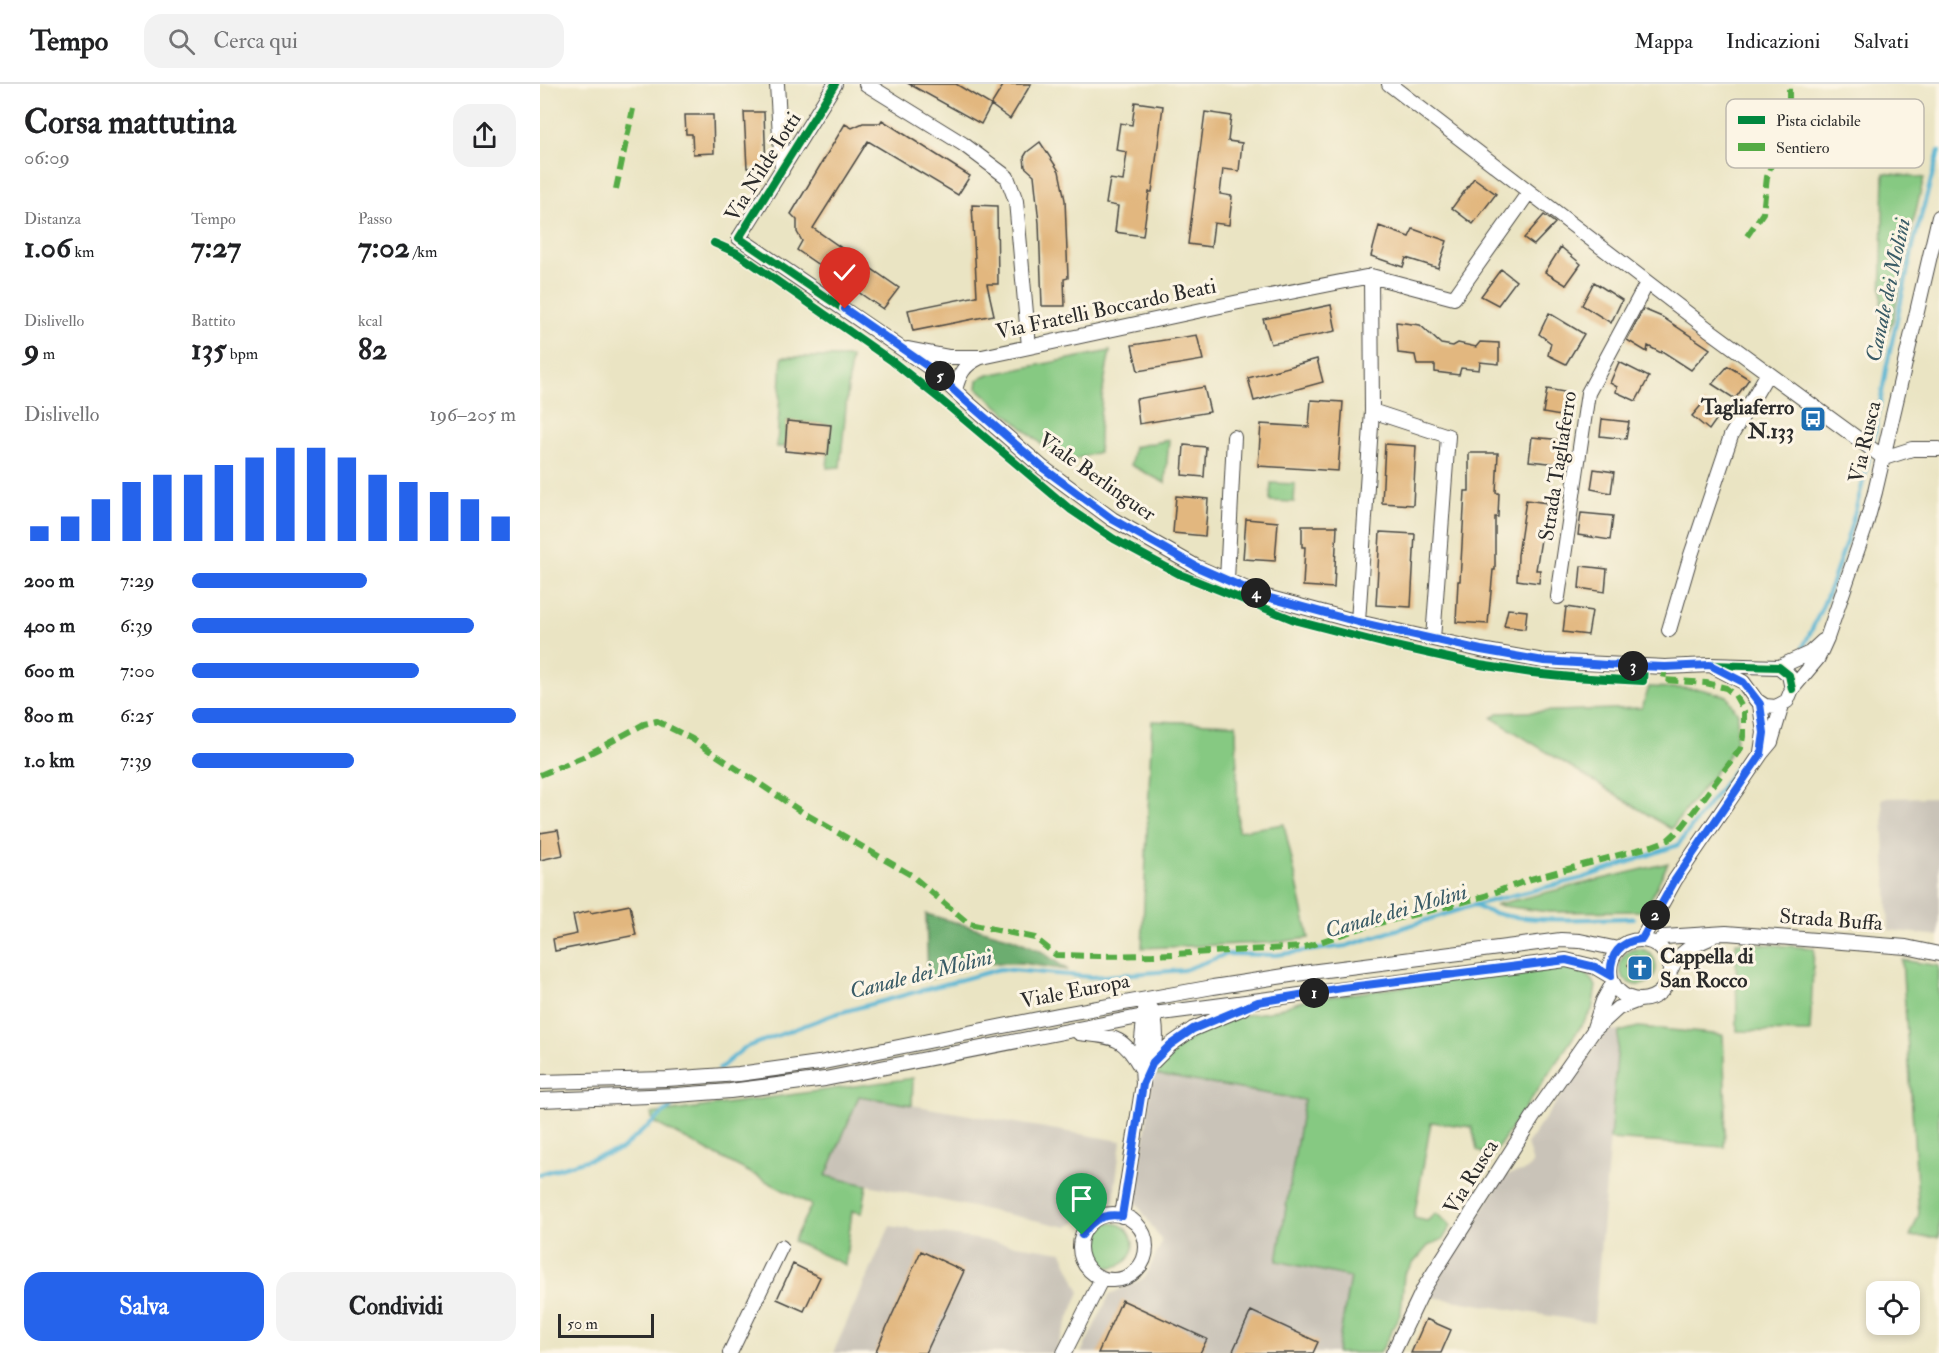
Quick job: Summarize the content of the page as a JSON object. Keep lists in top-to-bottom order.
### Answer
{
  "streets": {
    "street": [
      "Via Nilde Iotti",
      "Via Fratelli Boccardo Beati",
      "Via Rusca",
      "Strada Tagliaferro",
      "Viale Berlinguer",
      "Strada Buffa",
      "Viale Europa"
    ]
  },
  "crossings": [
    ["Via Nilde Iotti", "Via Fratelli Boccardo Beati"],
    ["Via Fratelli Boccardo Beati", "Viale Berlinguer"],
    ["Via Rusca", "Viale Berlinguer"],
    ["Via Rusca", "Strada Buffa"],
    ["Via Rusca", "Viale Europa"],
    ["Strada Buffa", "Viale Europa"]
  ],
  "water": ["Canale dei Molini"],
  "places": {
    "bus stop": ["Tagliaferro N.133"],
    "church": ["Cappella di San Rocco"]
  },
  "legend": ["Pista ciclabile", "Sentiero"],
  "scale_bar": "50 m",
  "page": {
    "header": "Tempo",
    "search": "Cerca qui",
    "nav": ["Mappa", "Indicazioni", "Salvati"],
    "heading": ["Corsa mattutina", "06:09"],
    "stats": [
      ["Distanza", "1.06 km"],
      ["Tempo", "7:27"],
      ["Passo", "7:02 /km"],
      ["Dislivello", "9 m"],
      ["Battito", "135 bpm"],
      ["kcal", "82"]
    ],
    "pins": [
      "5",
      "4",
      "3",
      "2",
      "1"
    ],
    "chart": ["Dislivello", "196–205 m"],
    "list": [
      {
        "name": "200 m",
        "note": "7:29"
      },
      {
        "name": "400 m",
        "note": "6:39"
      },
      {
        "name": "600 m",
        "note": "7:00"
      },
      {
        "name": "800 m",
        "note": "6:25"
      },
      {
        "name": "1.0 km",
        "note": "7:39"
      }
    ],
    "buttons": ["Salva", "Condividi"],
    "scale": "50 m"
  }
}
